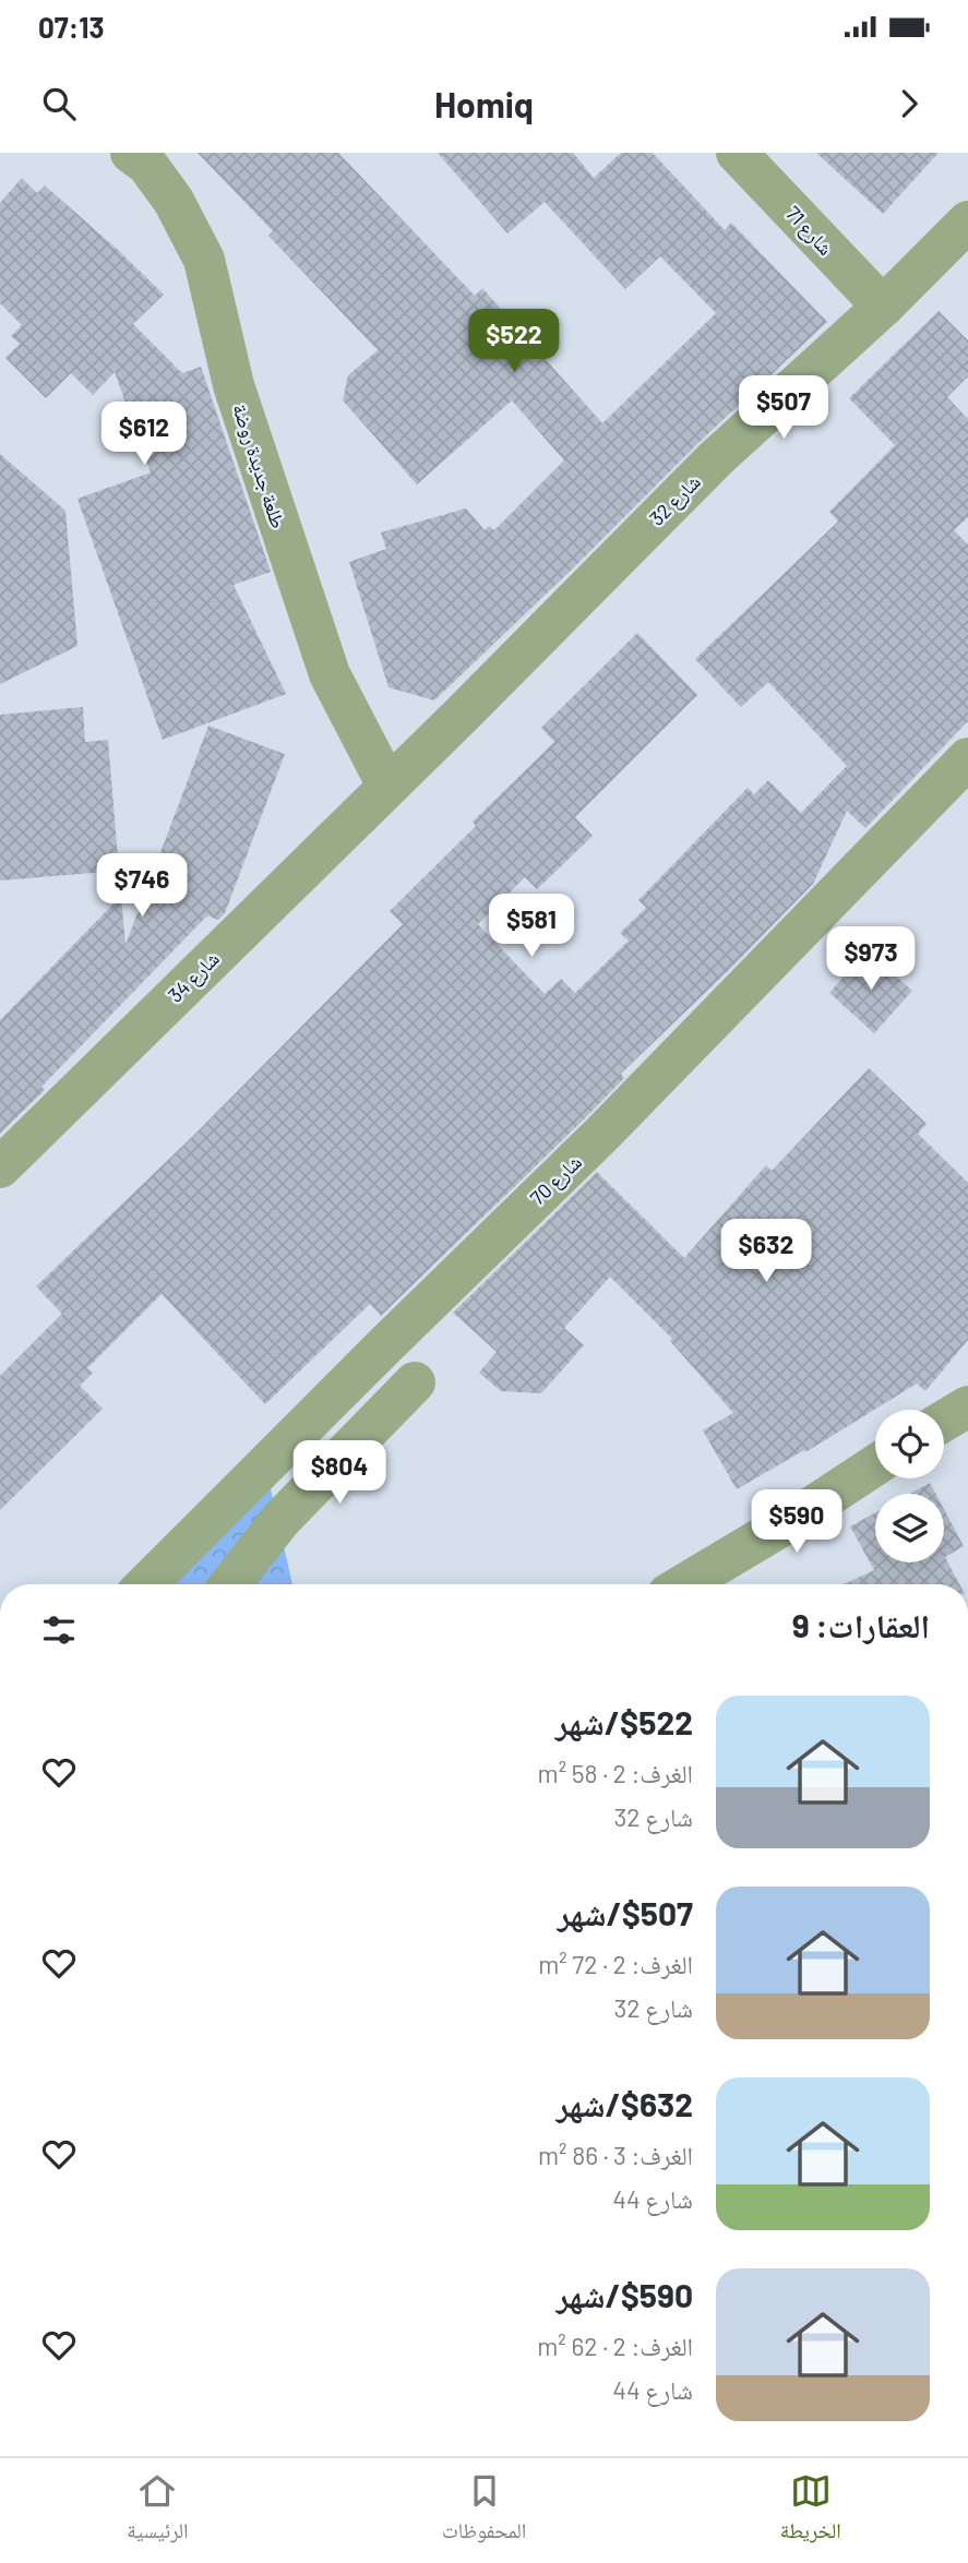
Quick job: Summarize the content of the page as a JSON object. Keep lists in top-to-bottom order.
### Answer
{
  "streets": {
    "street": [
      "شارع 71",
      "طلعة جديدة روضة",
      "شارع 32",
      "شارع 34",
      "شارع 70"
    ]
  },
  "crossings": [
    ["شارع 71", "شارع 32"],
    ["طلعة جديدة روضة", "شارع 32"],
    ["طلعة جديدة روضة", "شارع 34"],
    ["شارع 32", "شارع 34"]
  ],
  "page": {
    "status": "07:13",
    "header": "Homiq",
    "price": [
      "$522",
      "$507",
      "$612",
      "$746",
      "$581",
      "$973",
      "$632",
      "$804",
      "$590"
    ],
    "heading": "العقارات: 9",
    "list": [
      {
        "name": "$522/شهر",
        "note": "الغرف: 2 · 58 m² · شارع 32"
      },
      {
        "name": "$507/شهر",
        "note": "الغرف: 2 · 72 m² · شارع 32"
      },
      {
        "name": "$632/شهر",
        "note": "الغرف: 3 · 86 m² · شارع 44"
      },
      {
        "name": "$590/شهر",
        "note": "الغرف: 2 · 62 m² · شارع 44"
      }
    ],
    "tabs": ["الخريطة", "المحفوظات", "الرئيسية"]
  }
}
